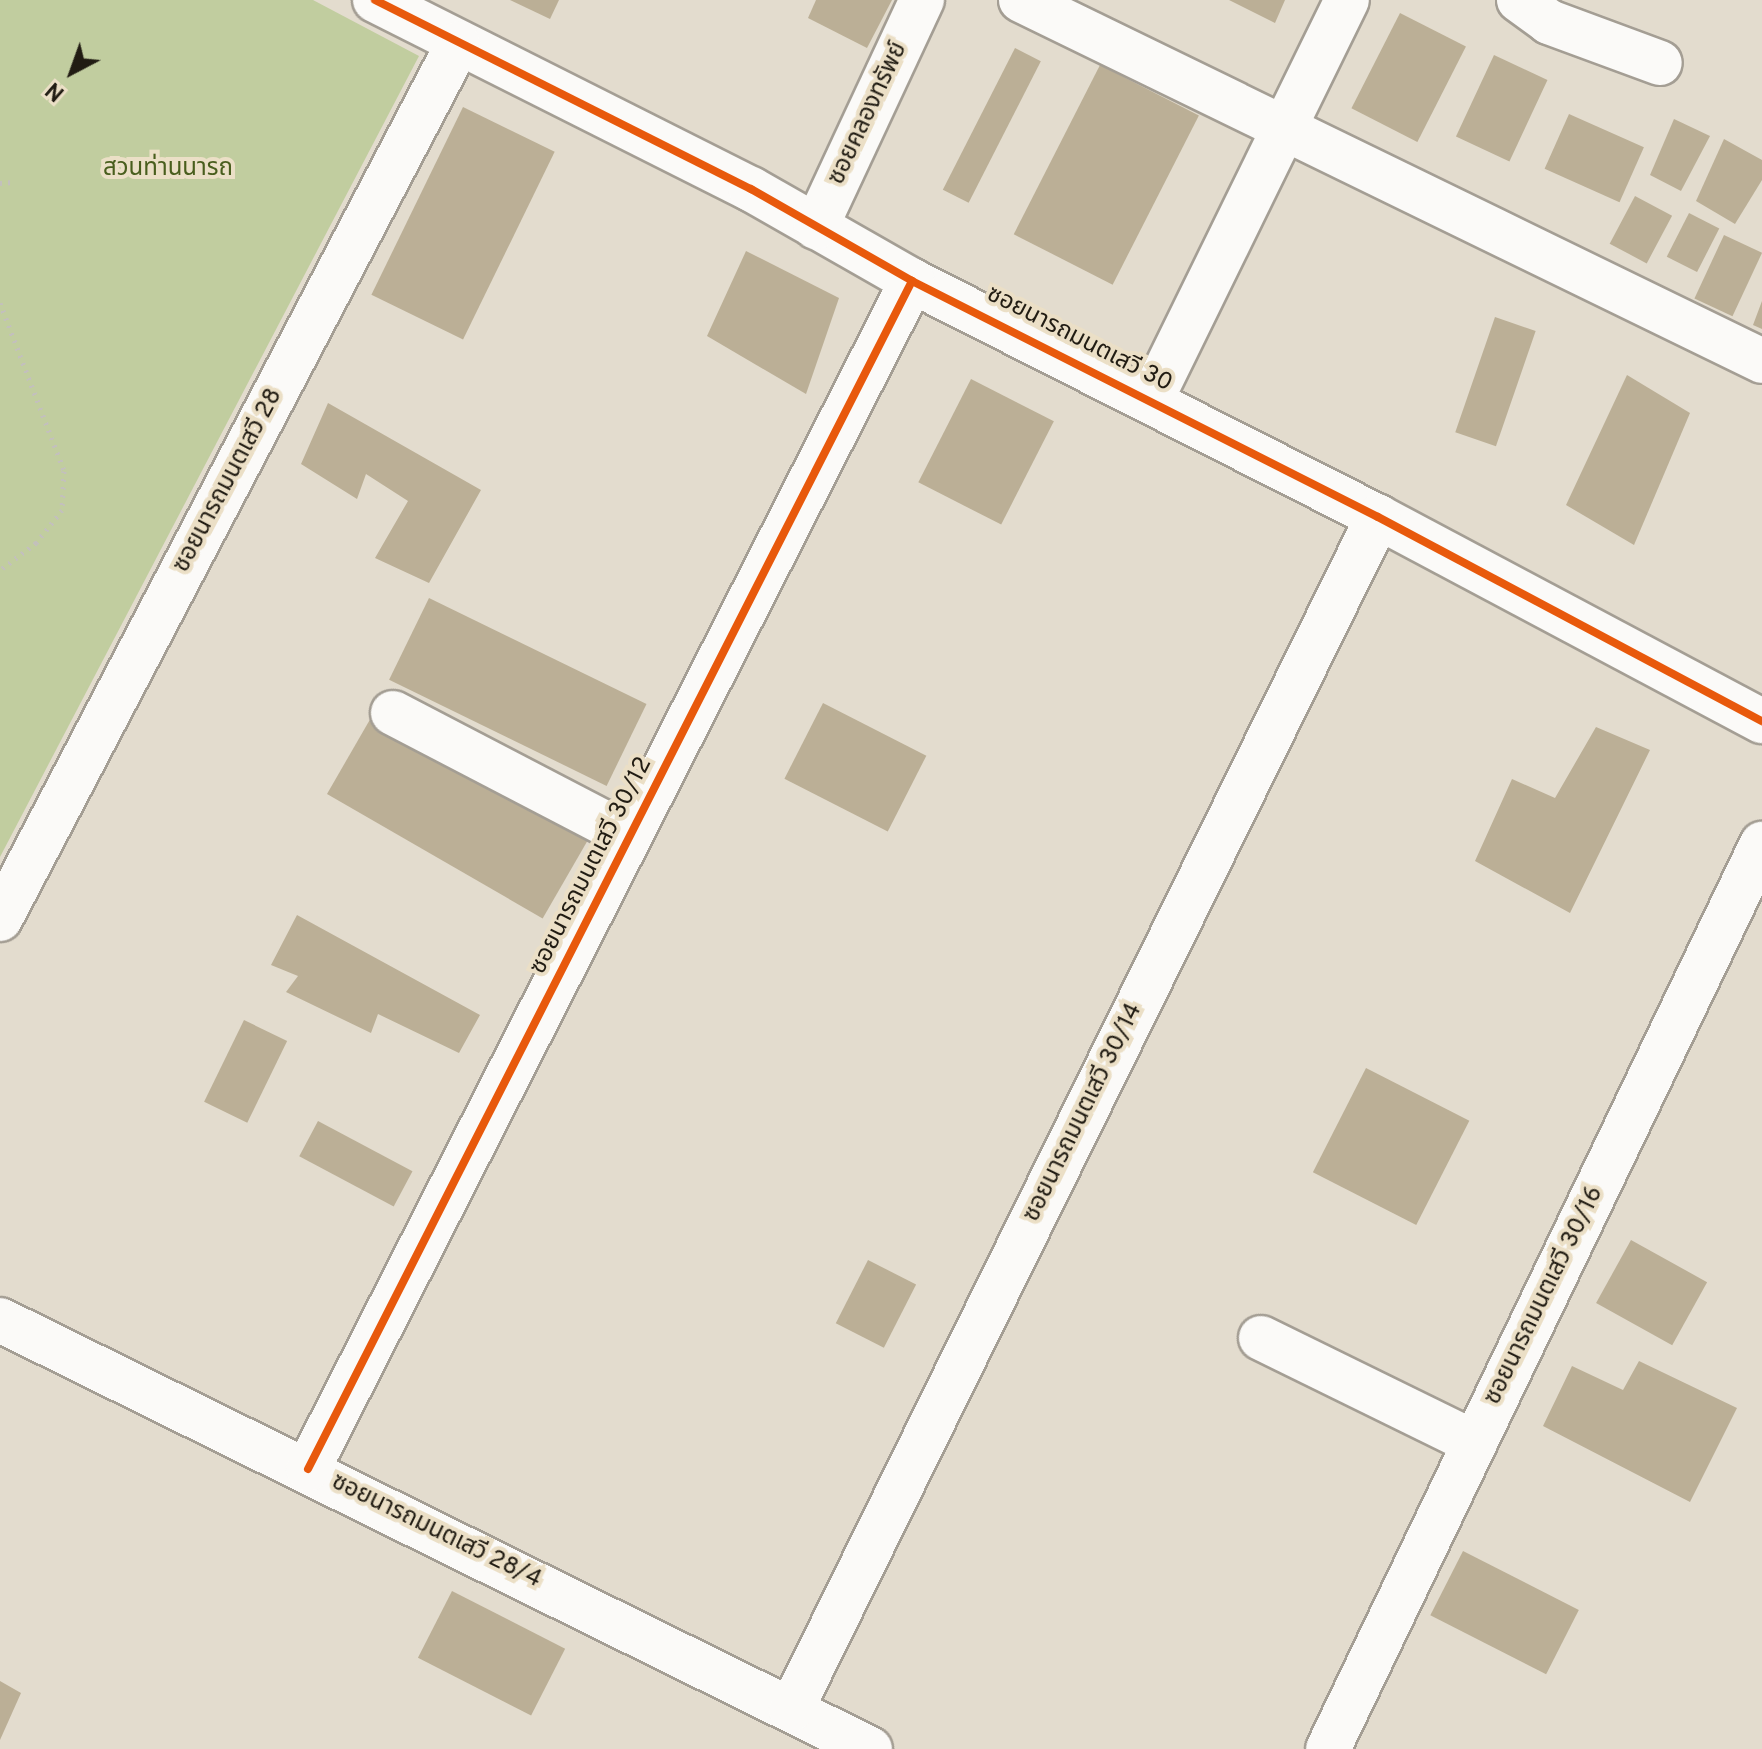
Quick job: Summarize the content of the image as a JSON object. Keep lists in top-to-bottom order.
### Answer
{
  "streets": {
    "street": [
      "ซอยคลองทรัพย์",
      "ซอยนารถมนตเสวี 30",
      "ซอยนารถมนตเสวี 28",
      "ซอยนารถมนตเสวี 30/12",
      "ซอยนารถมนตเสวี 30/14",
      "ซอยนารถมนตเสวี 30/16",
      "ซอยนารถมนตเสวี 28/4"
    ]
  },
  "crossings": [
    ["ซอยคลองทรัพย์", "ซอยนารถมนตเสวี 30"],
    ["ซอยนารถมนตเสวี 30", "ซอยนารถมนตเสวี 28"],
    ["ซอยนารถมนตเสวี 30", "ซอยนารถมนตเสวี 30/12"],
    ["ซอยนารถมนตเสวี 30", "ซอยนารถมนตเสวี 30/14"],
    ["ซอยนารถมนตเสวี 30/12", "ซอยนารถมนตเสวี 28/4"],
    ["ซอยนารถมนตเสวี 30/14", "ซอยนารถมนตเสวี 28/4"]
  ],
  "parks": ["สวนท่านนารถ"],
  "north": "bottom left"
}
